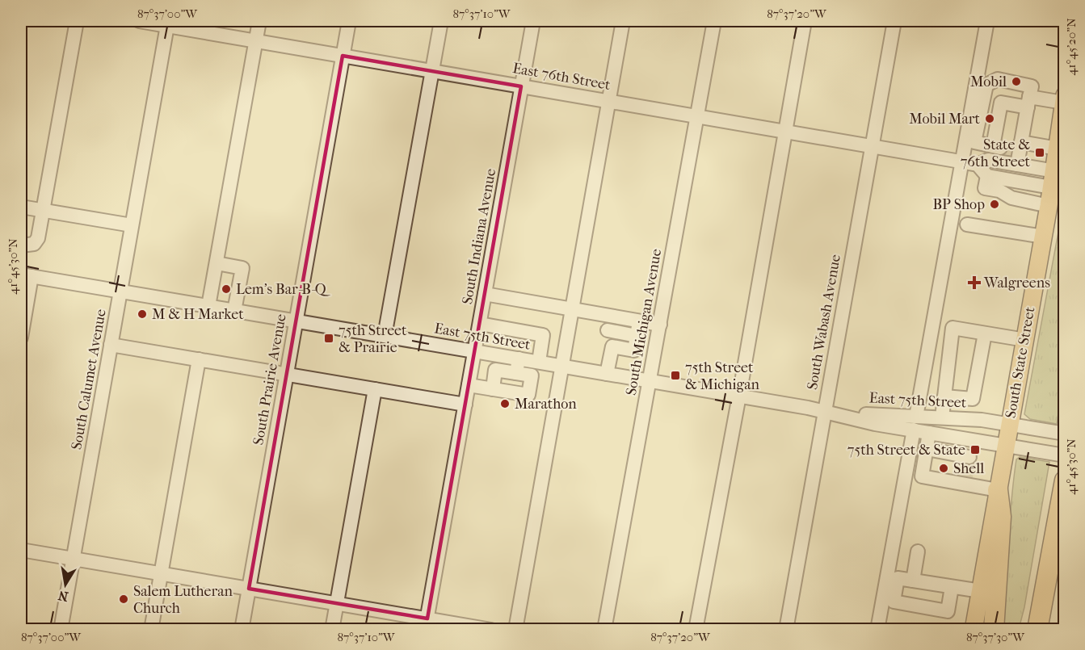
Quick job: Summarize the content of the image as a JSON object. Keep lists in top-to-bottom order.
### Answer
{
  "streets": {
    "main road": ["South State Street"],
    "street": [
      "East 76th Street",
      "South Indiana Avenue",
      "South Michigan Avenue",
      "South Wabash Avenue",
      "East 75th Street",
      "South Calumet Avenue",
      "South Prairie Avenue"
    ]
  },
  "crossings": [
    ["East 76th Street", "South Indiana Avenue"],
    ["East 76th Street", "South Michigan Avenue"],
    ["East 76th Street", "South Wabash Avenue"],
    ["East 76th Street", "South State Street"],
    ["East 76th Street", "South Calumet Avenue"],
    ["East 76th Street", "South Prairie Avenue"],
    ["South Indiana Avenue", "East 75th Street"],
    ["South Michigan Avenue", "East 75th Street"],
    ["South Wabash Avenue", "East 75th Street"],
    ["East 75th Street", "South State Street"],
    ["East 75th Street", "South Calumet Avenue"],
    ["East 75th Street", "South Prairie Avenue"]
  ],
  "places": {
    "other": [
      "Mobil",
      "Mobil Mart",
      "BP Shop",
      "Lem's Bar-B-Q",
      "M & H Market",
      "Marathon",
      "Shell",
      "Salem Lutheran Church"
    ],
    "transit": [
      "State & 76th Street",
      "75th Street & Prairie",
      "75th Street & Michigan",
      "75th Street & State"
    ],
    "health": ["Walgreens"]
  },
  "north": "bottom",
  "coordinates": [
    "87°37'00\"W",
    "87°37'10\"W",
    "87°37'20\"W",
    "41°45'20\"N",
    "41°45'30\"N",
    "87°37'30\"W"
  ]
}
